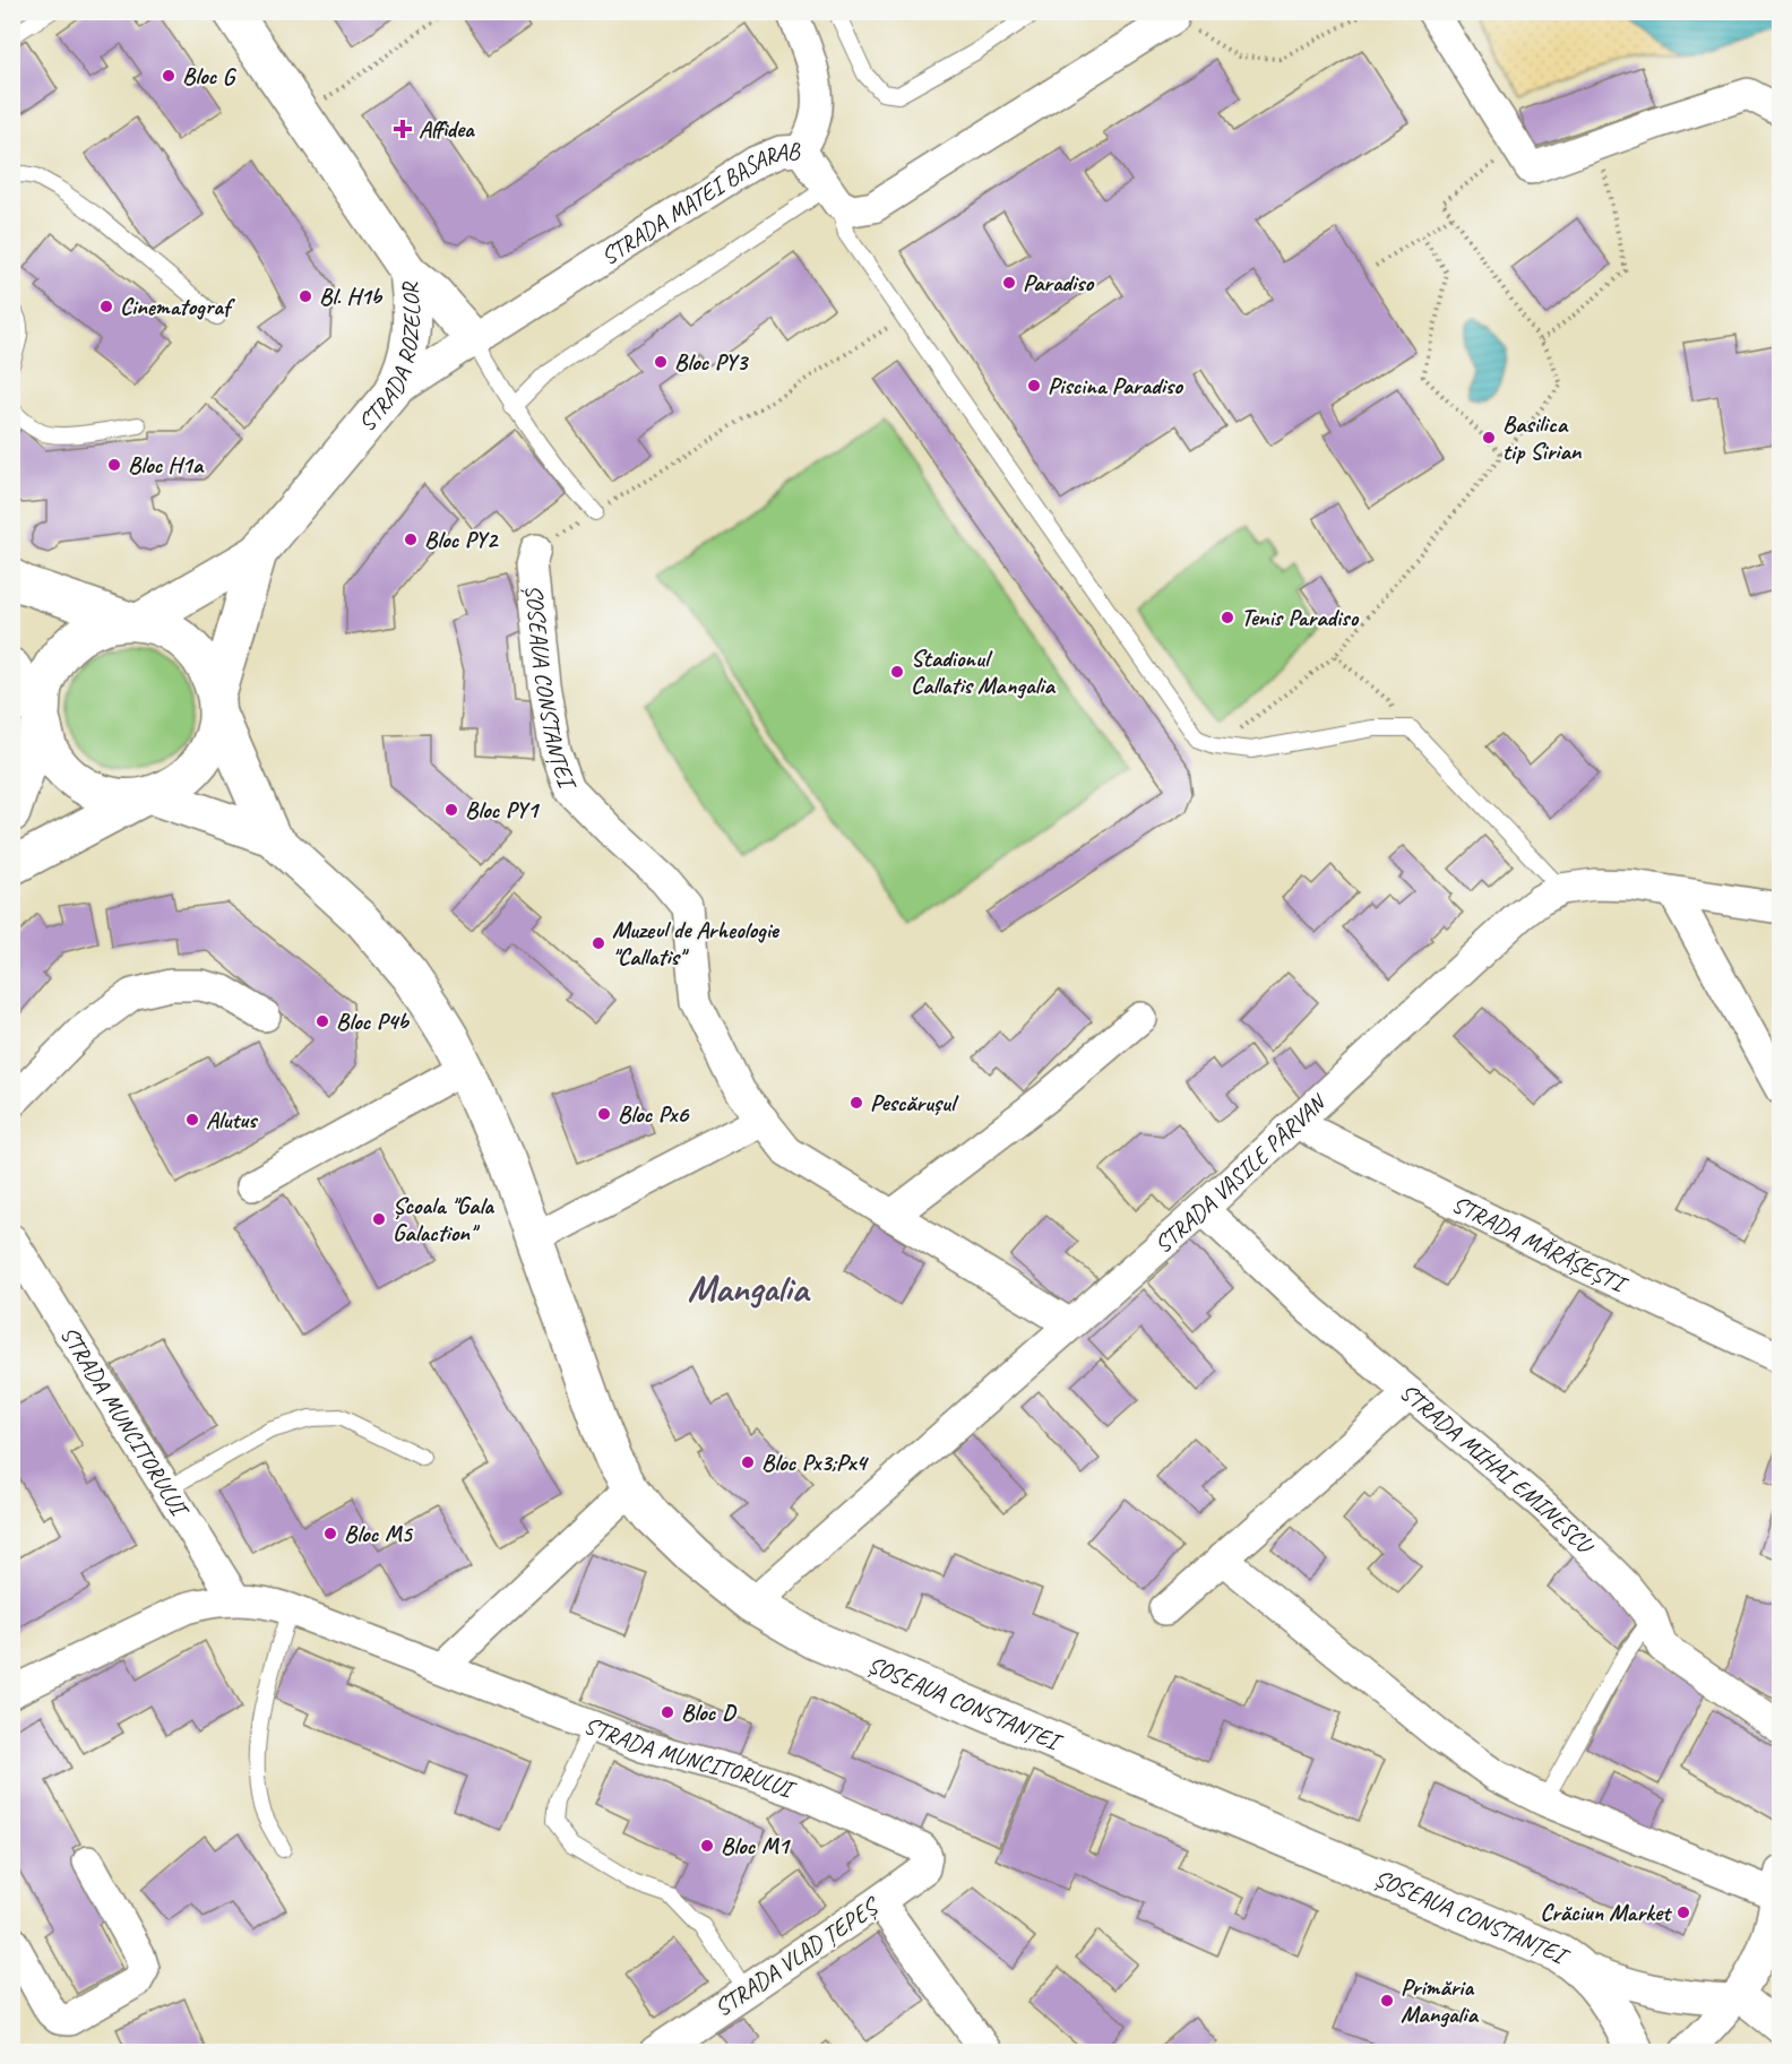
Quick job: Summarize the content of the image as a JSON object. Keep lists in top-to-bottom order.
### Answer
{
  "streets": {
    "main road": ["STRADA ROZELOR", "ȘOSEAUA CONSTANȚEI"],
    "street": [
      "STRADA MATEI BASARAB",
      "STRADA VASILE PÂRVAN",
      "STRADA MĂRĂȘEȘTI",
      "STRADA MUNCITORULUI",
      "STRADA MIHAI EMINESCU",
      "STRADA VLAD ȚEPEȘ"
    ]
  },
  "crossings": [
    ["STRADA MATEI BASARAB", "STRADA ROZELOR"],
    ["STRADA ROZELOR", "ȘOSEAUA CONSTANȚEI"],
    ["ȘOSEAUA CONSTANȚEI", "STRADA VASILE PÂRVAN"],
    ["STRADA VASILE PÂRVAN", "STRADA MĂRĂȘEȘTI"],
    ["STRADA VASILE PÂRVAN", "STRADA MIHAI EMINESCU"],
    ["STRADA MUNCITORULUI", "STRADA VLAD ȚEPEȘ"]
  ],
  "districts": ["Mangalia"],
  "places": {
    "other": [
      "Bloc G",
      "Paradiso",
      "Bl. H1b",
      "Cinematograf",
      "Bloc PY3",
      "Piscina Paradiso",
      "Basilica tip Sirian",
      "Bloc H1a",
      "Bloc PY2",
      "Tenis Paradiso",
      "Stadionul Callatis Mangalia",
      "Bloc PY1",
      "Muzeul de Arheologie \"Callatis\"",
      "Bloc P4b",
      "Pescărușul",
      "Bloc Px6",
      "Alutus",
      "Școala \"Gala Galaction\"",
      "Bloc Px3;Px4",
      "Bloc M5",
      "Bloc D",
      "Bloc M1",
      "Crăciun Market",
      "Primăria Mangalia"
    ],
    "health": ["Affidea"]
  }
}
